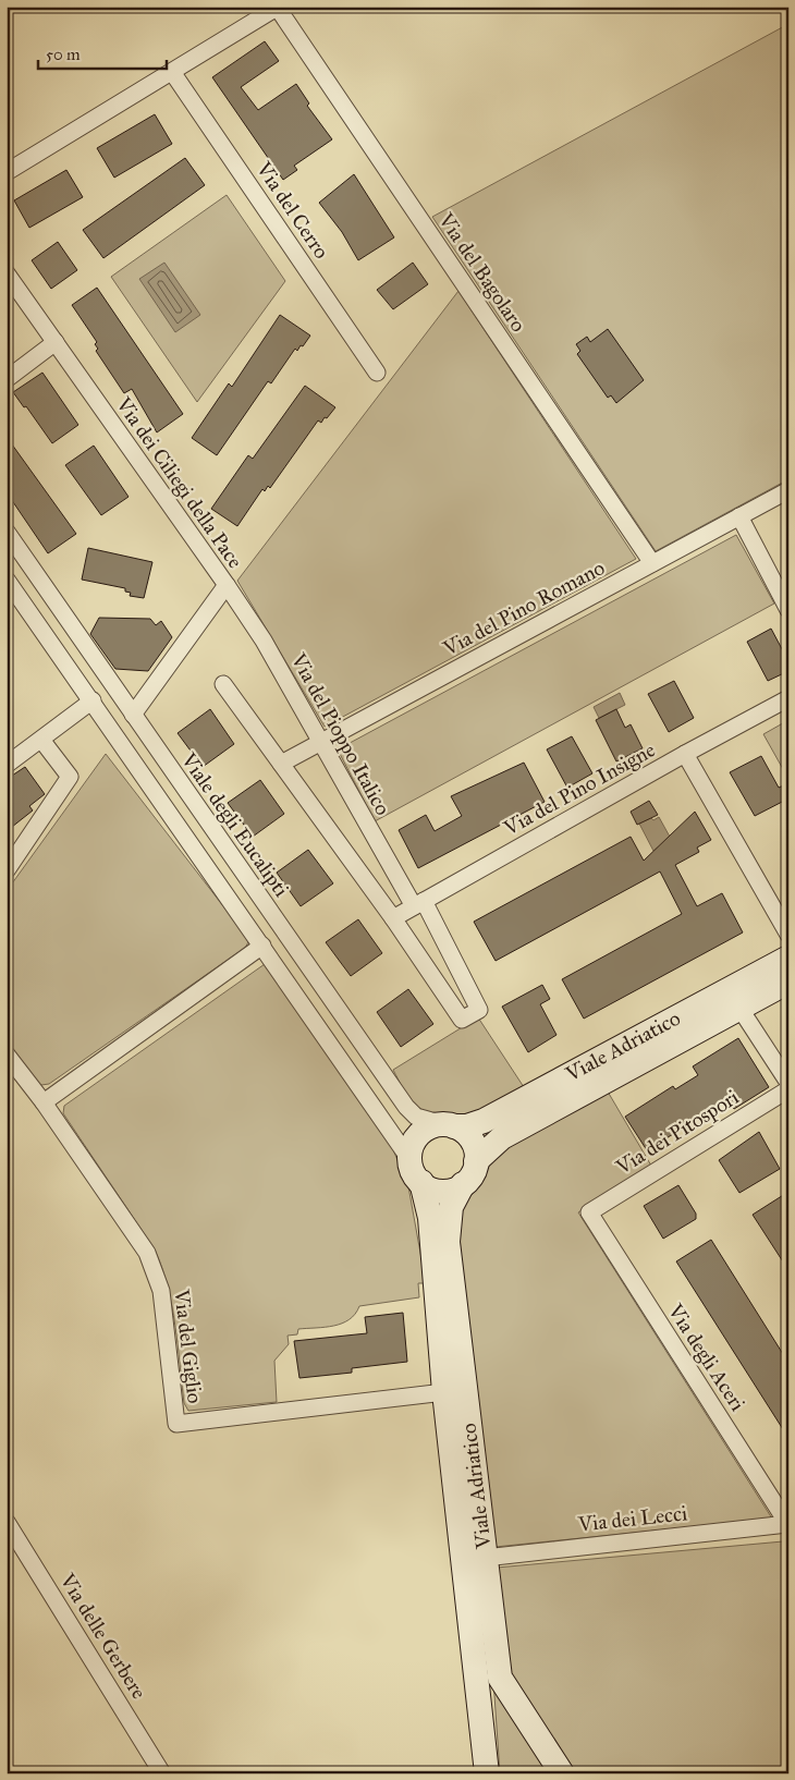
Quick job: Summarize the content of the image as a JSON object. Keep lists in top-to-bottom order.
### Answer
{
  "streets": {
    "street": [
      "Via del Cerro",
      "Via del Bagolaro",
      "Via dei Ciliegi della Pace",
      "Via del Pino Romano",
      "Via del Pioppo Italico",
      "Via del Pino Insigne",
      "Viale degli Eucalipti",
      "Viale Adriatico",
      "Via dei Pitospori",
      "Via del Giglio",
      "Via degli Aceri",
      "Via dei Lecci",
      "Via delle Gerbere"
    ]
  },
  "crossings": [
    ["Via del Bagolaro", "Via del Pino Romano"],
    ["Via dei Ciliegi della Pace", "Via del Pioppo Italico"],
    ["Via dei Ciliegi della Pace", "Viale degli Eucalipti"],
    ["Via del Pino Romano", "Via del Pioppo Italico"],
    ["Via del Pioppo Italico", "Via del Pino Insigne"],
    ["Viale degli Eucalipti", "Viale Adriatico"],
    ["Viale Adriatico", "Via del Giglio"],
    ["Viale Adriatico", "Via dei Lecci"],
    ["Via dei Pitospori", "Via degli Aceri"],
    ["Via degli Aceri", "Via dei Lecci"]
  ],
  "scale_bar": "50 m"
}
